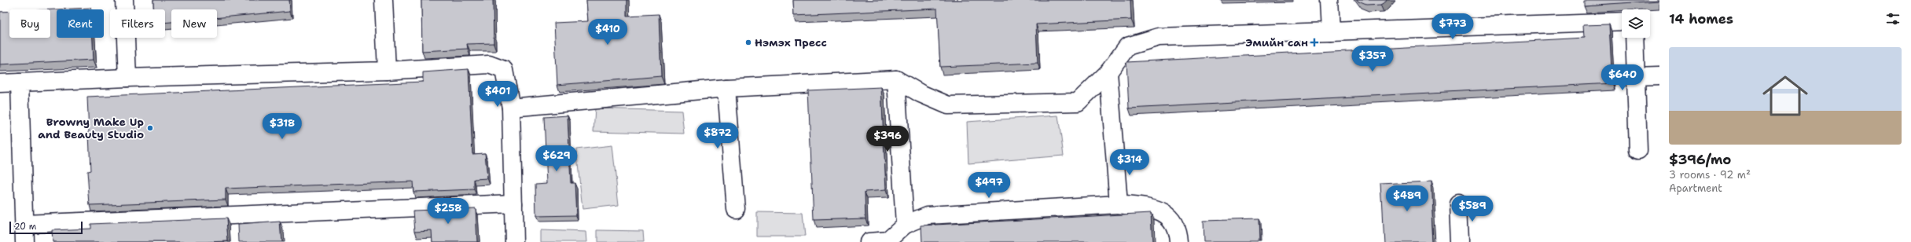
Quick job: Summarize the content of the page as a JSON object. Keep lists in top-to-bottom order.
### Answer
{
  "places": {
    "other": ["Нэмэх Пресс", "Browny Make Up and Beauty Studio"],
    "health": ["Эмийн сан"]
  },
  "scale_bar": "20 m",
  "page": {
    "heading": "14 homes",
    "chip": [
      "Buy",
      "Rent",
      "Filters",
      "New"
    ],
    "price": [
      "$773",
      "$410",
      "$357",
      "$640",
      "$401",
      "$318",
      "$872",
      "$396",
      "$629",
      "$314",
      "$497",
      "$489",
      "$589",
      "$258"
    ],
    "list": [
      {
        "name": "$396/mo",
        "note": "3 rooms · 92 m² · Apartment"
      }
    ],
    "scale": "20 m"
  }
}
